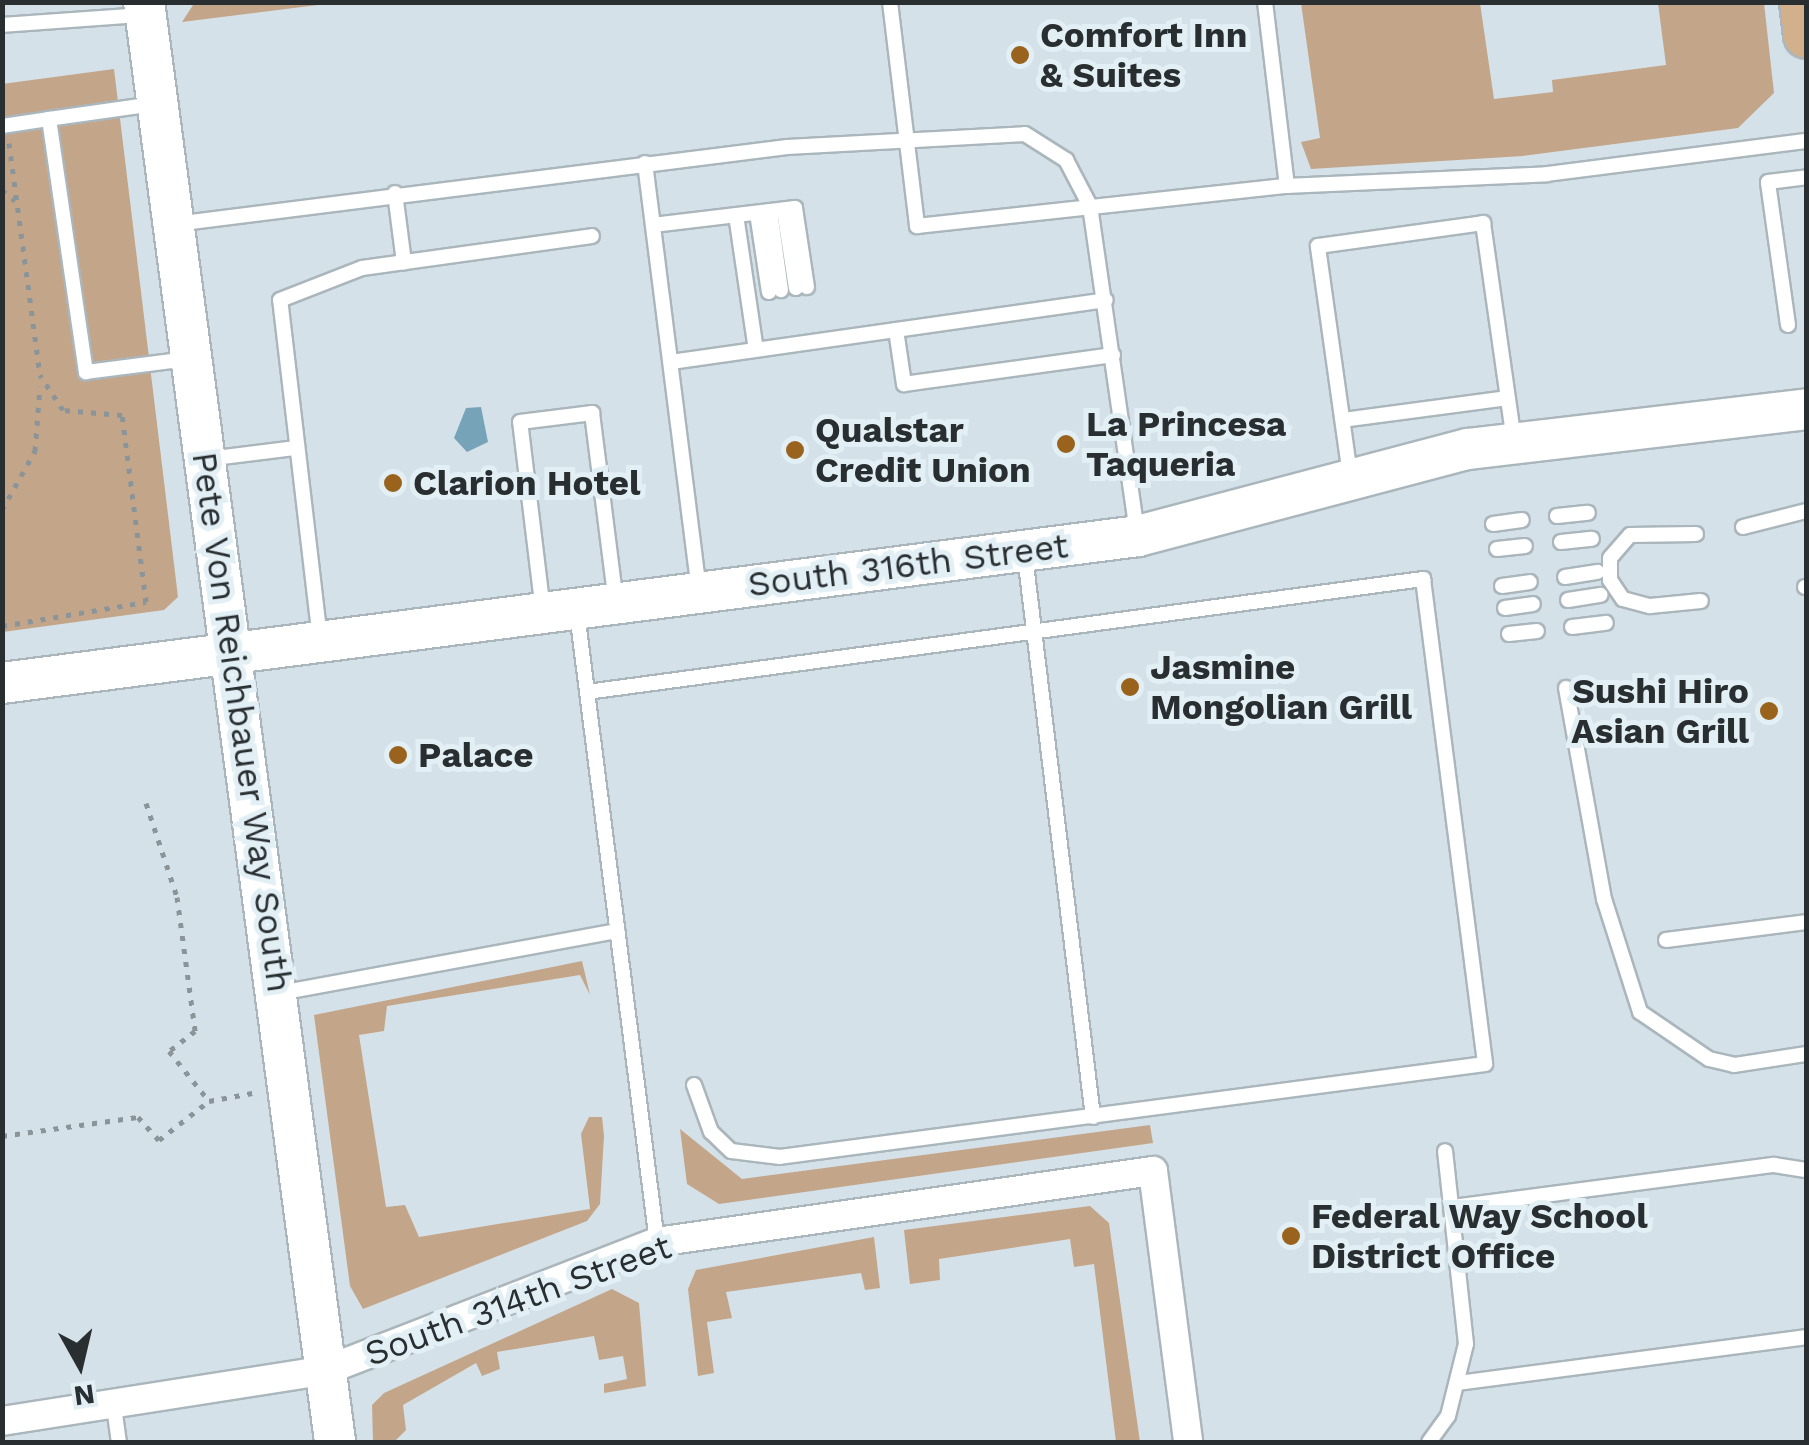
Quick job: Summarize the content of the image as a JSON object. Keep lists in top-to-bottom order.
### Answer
{
  "streets": {
    "street": ["South 316th Street", "Pete Von Reichbauer Way South", "South 314th Street"]
  },
  "crossings": [
    ["South 316th Street", "Pete Von Reichbauer Way South"],
    ["Pete Von Reichbauer Way South", "South 314th Street"]
  ],
  "places": [
    "Comfort Inn & Suites",
    "La Princesa Taqueria",
    "Qualstar Credit Union",
    "Clarion Hotel",
    "Jasmine Mongolian Grill",
    "Sushi Hiro Asian Grill",
    "Palace",
    "Federal Way School District Office"
  ],
  "north": "bottom"
}
